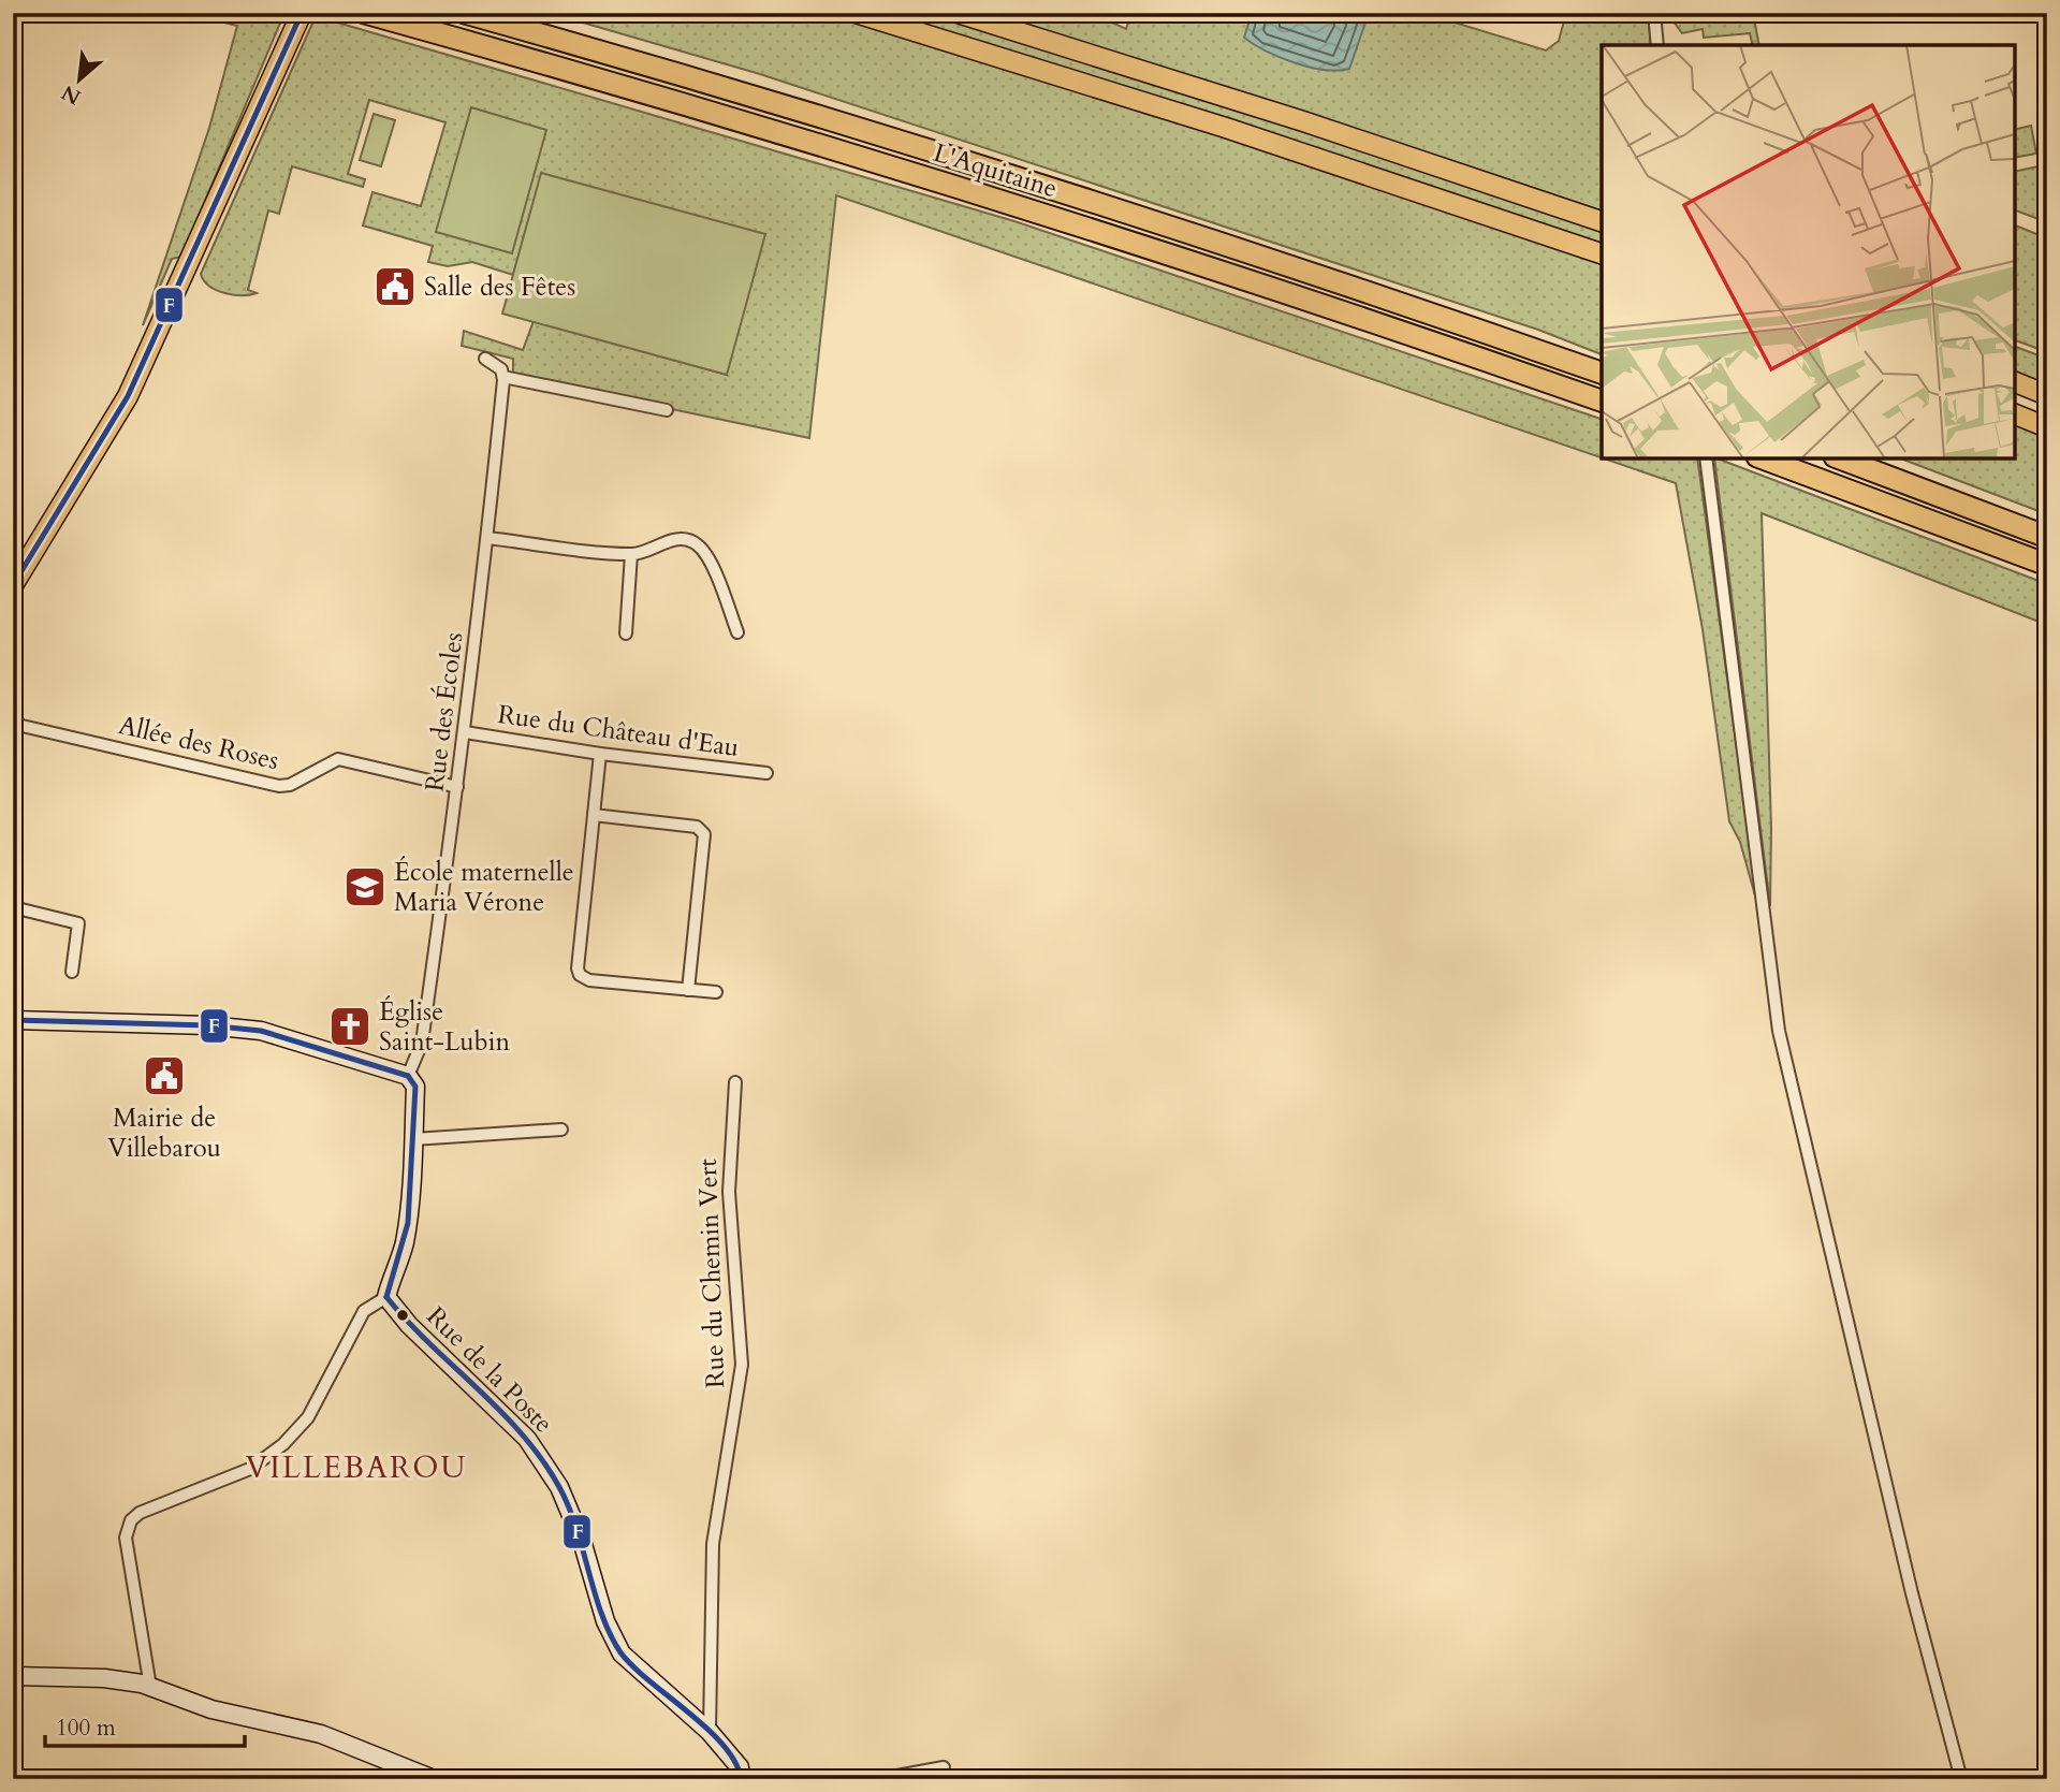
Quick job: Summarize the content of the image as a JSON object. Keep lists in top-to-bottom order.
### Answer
{
  "streets": {
    "highway": ["L'Aquitaine"],
    "street": [
      "Rue des Écoles",
      "Rue du Château d'Eau",
      "Allée des Roses",
      "Rue du Chemin Vert",
      "Rue de la Poste"
    ]
  },
  "crossings": [
    ["Rue des Écoles", "Rue du Château d'Eau"],
    ["Rue des Écoles", "Allée des Roses"],
    ["Rue du Chemin Vert", "Rue de la Poste"]
  ],
  "districts": ["VILLEBAROU"],
  "places": {
    "public building": ["Salle des Fêtes", "Mairie de Villebarou"],
    "school or university": ["École maternelle Maria Vérone"],
    "church": ["Église Saint-Lubin"]
  },
  "lines": ["transit line F"],
  "scale_bar": "100 m",
  "north": "bottom left"
}
